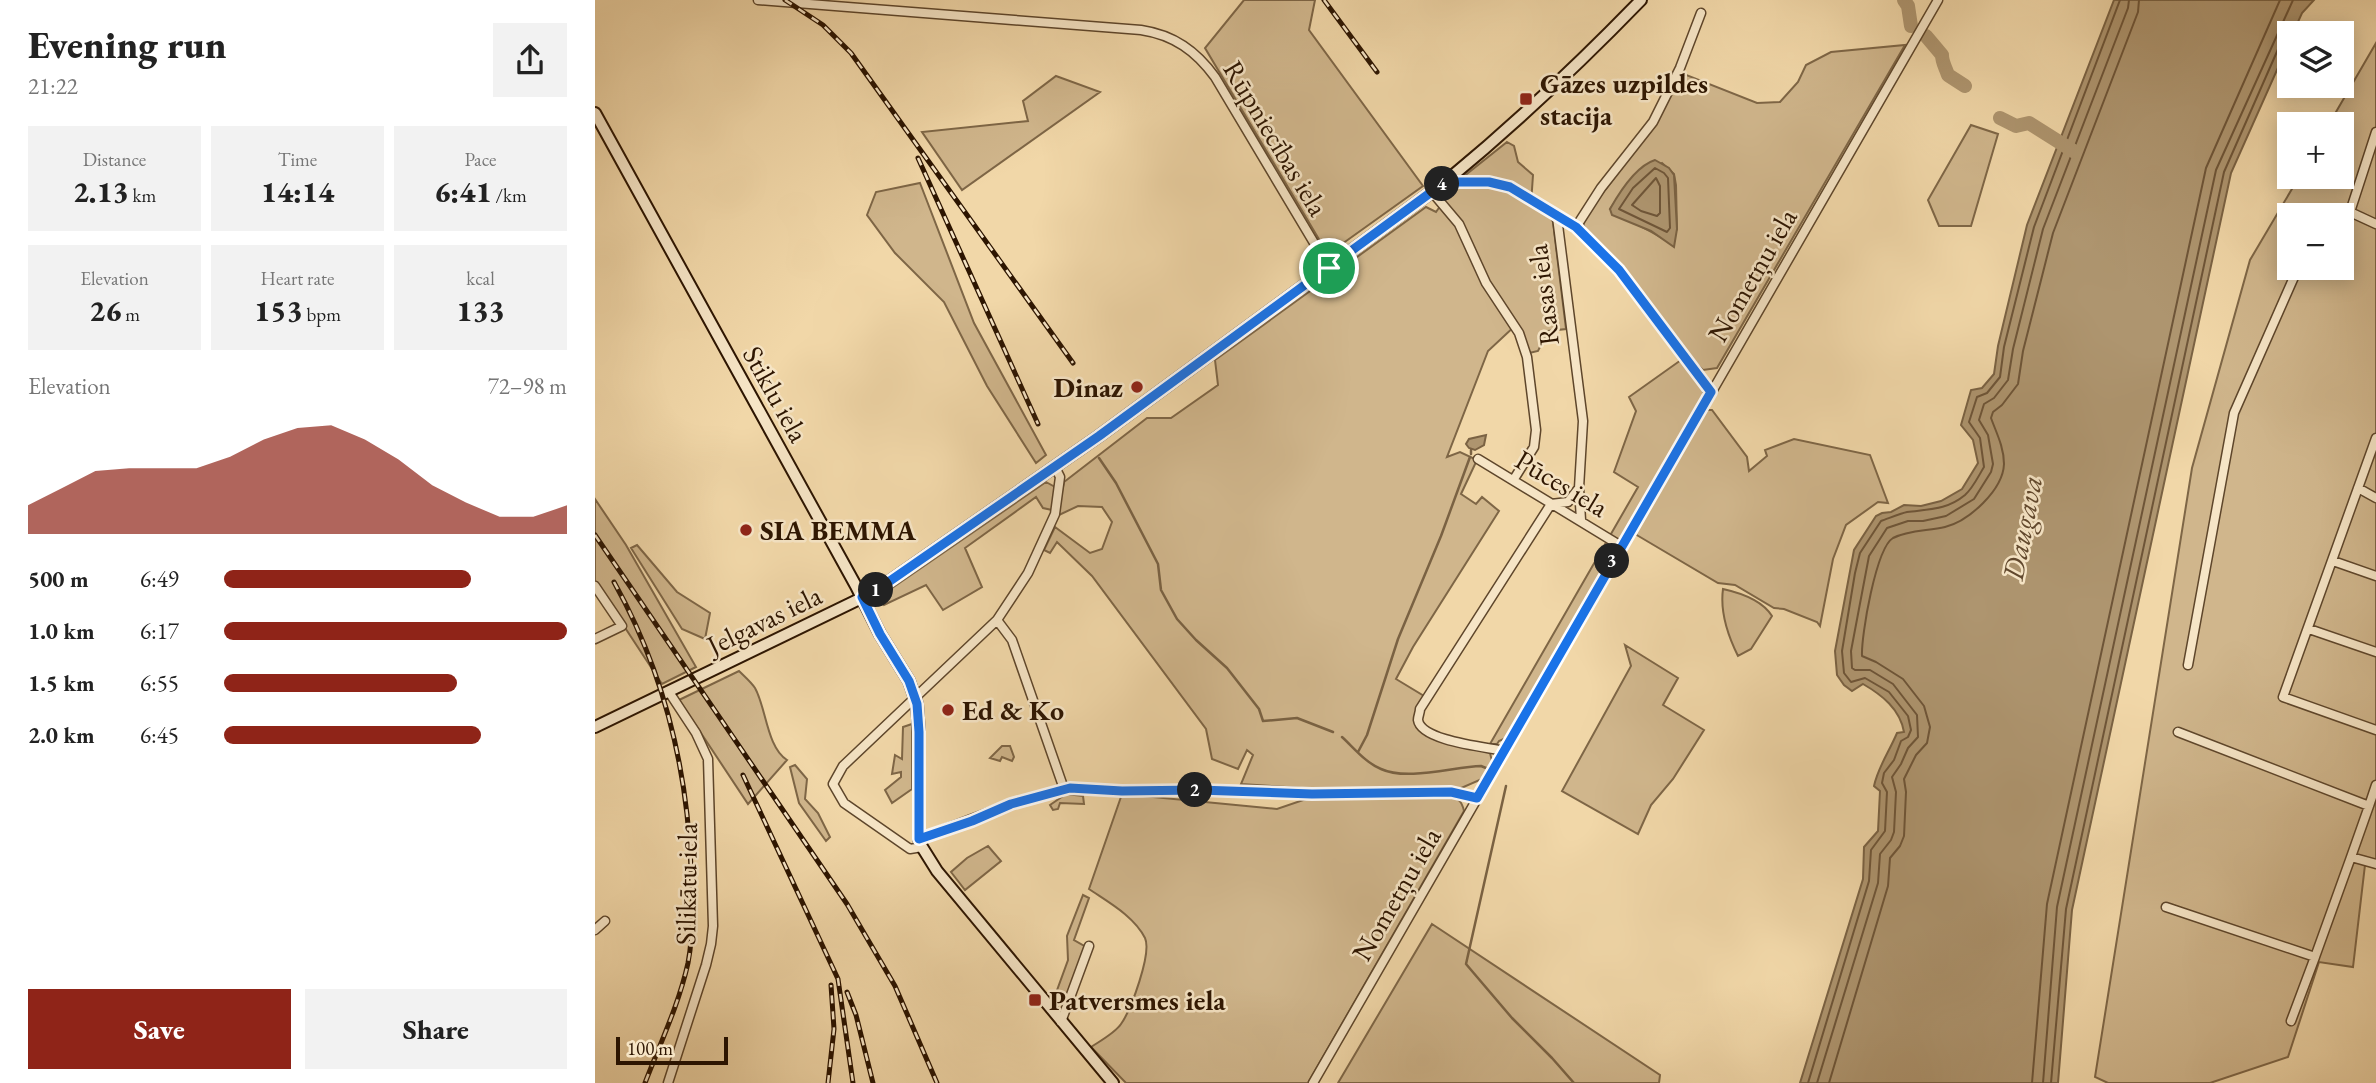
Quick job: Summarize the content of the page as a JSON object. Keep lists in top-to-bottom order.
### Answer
{
  "streets": {
    "street": [
      "Rūpniecības iela",
      "Nometņu iela",
      "Rasas iela",
      "Stiklu iela",
      "Pūces iela",
      "Jelgavas iela",
      "Silikātu iela"
    ]
  },
  "crossings": [
    ["Rūpniecības iela", "Jelgavas iela"],
    ["Nometņu iela", "Pūces iela"],
    ["Rasas iela", "Pūces iela"],
    ["Rasas iela", "Jelgavas iela"],
    ["Stiklu iela", "Jelgavas iela"],
    ["Jelgavas iela", "Silikātu iela"]
  ],
  "water": ["Daugava"],
  "places": {
    "transit": ["Gāzes uzpildes stacija", "Patversmes iela"],
    "other": ["Dinaz", "SIA BEMMA", "Ed & Ko"]
  },
  "scale_bar": "100 m",
  "page": {
    "heading": ["Evening run", "21:22"],
    "map_buttons": ["+", "−"],
    "stats": [
      ["Distance", "2.13 km"],
      ["Time", "14:14"],
      ["Pace", "6:41 /km"],
      ["Elevation", "26 m"],
      ["Heart rate", "153 bpm"],
      ["kcal", "133"]
    ],
    "pins": [
      "4",
      "3",
      "1",
      "2"
    ],
    "chart": ["Elevation", "72–98 m"],
    "list": [
      {
        "name": "500 m",
        "note": "6:49"
      },
      {
        "name": "1.0 km",
        "note": "6:17"
      },
      {
        "name": "1.5 km",
        "note": "6:55"
      },
      {
        "name": "2.0 km",
        "note": "6:45"
      }
    ],
    "buttons": ["Save", "Share"],
    "scale": "100 m"
  }
}
